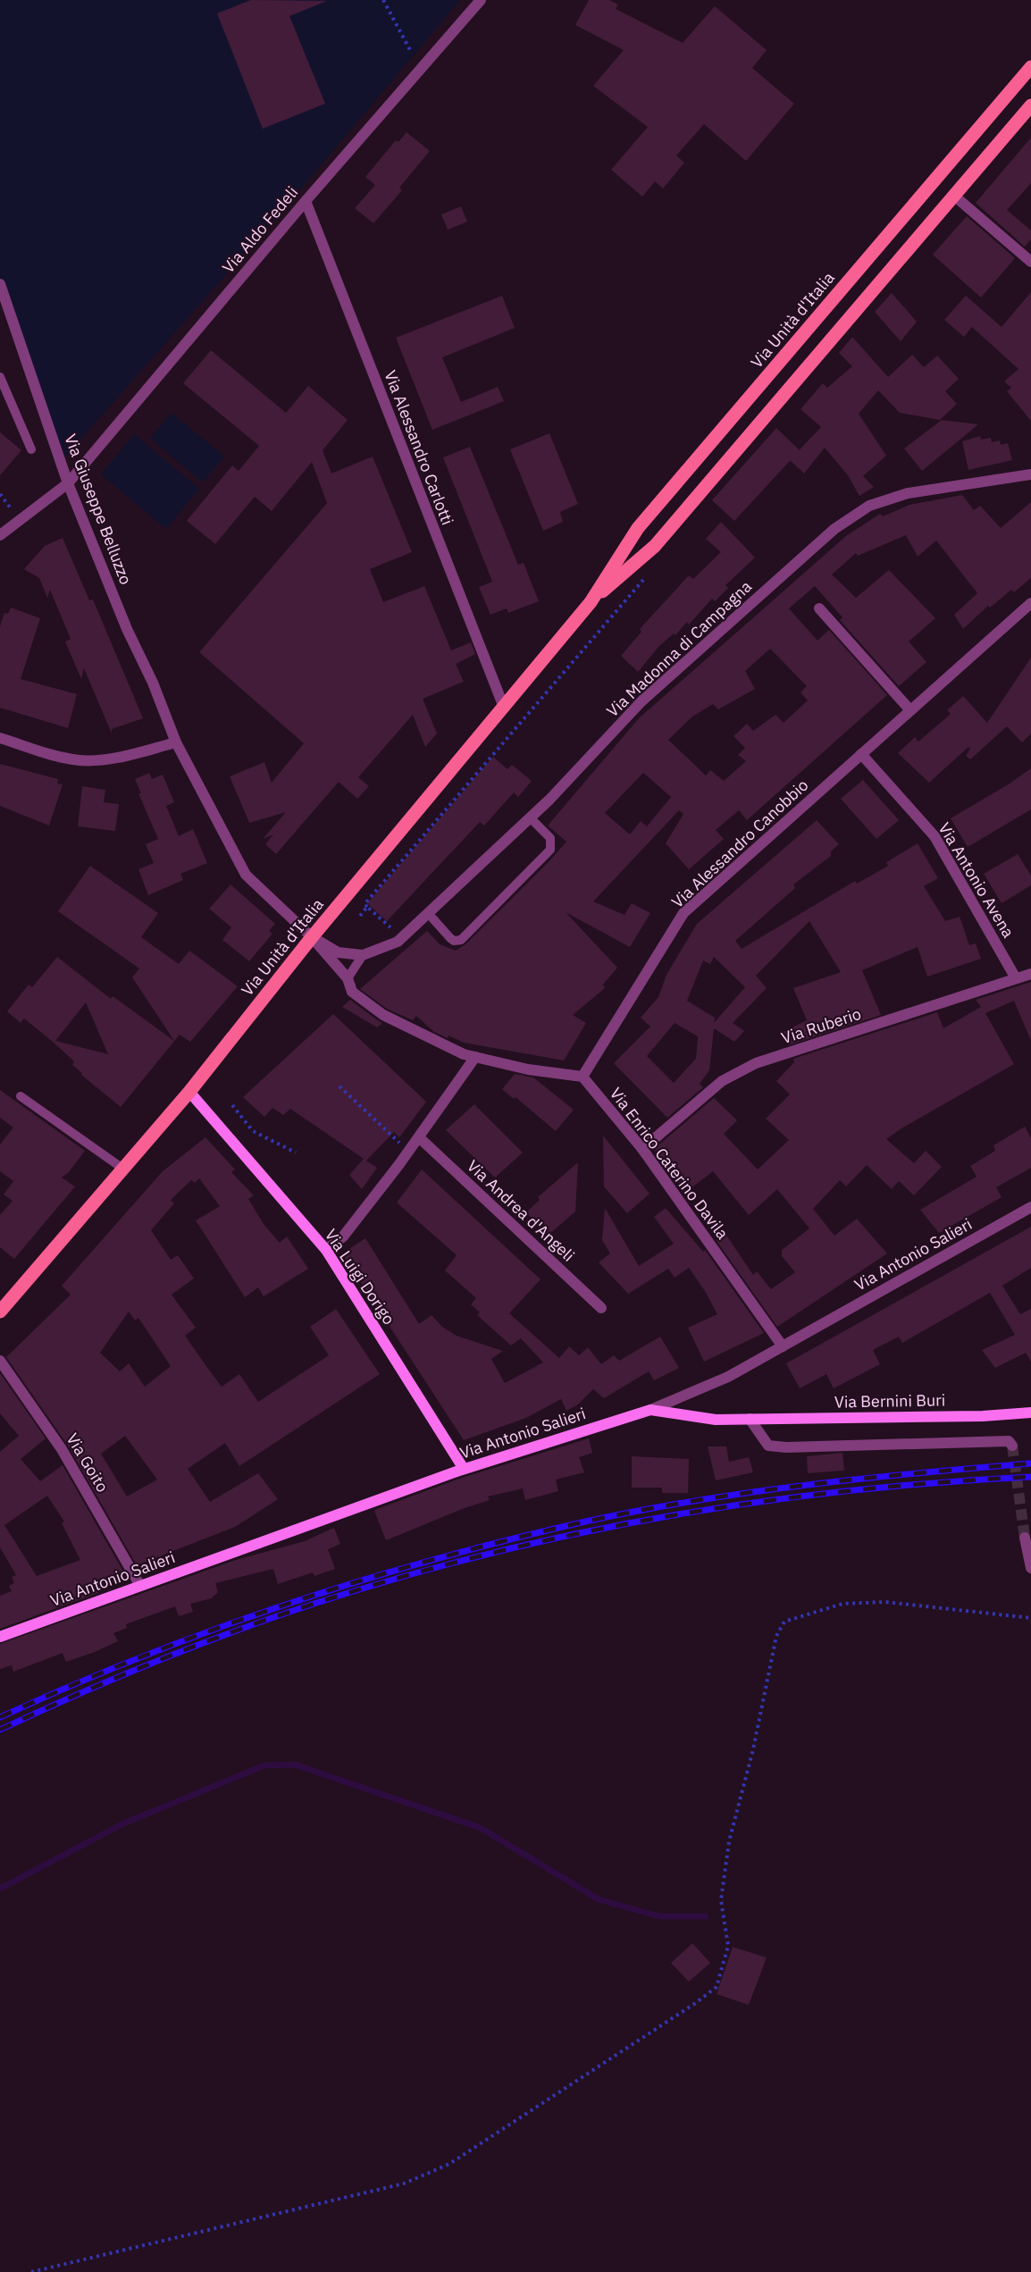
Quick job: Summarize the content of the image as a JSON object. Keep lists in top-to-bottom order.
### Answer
{
  "streets": {
    "main road": ["Via Unità d'Italia"],
    "street": [
      "Via Aldo Fedeli",
      "Via Alessandro Carlotti",
      "Via Giuseppe Belluzzo",
      "Via Madonna di Campagna",
      "Via Alessandro Canobbio",
      "Via Antonio Avena",
      "Via Ruberio",
      "Via Enrico Caterino Davila",
      "Via Andrea d'Angeli",
      "Via Antonio Salieri",
      "Via Luigi Dorigo",
      "Via Bernini Buri",
      "Via Goito"
    ]
  },
  "crossings": [
    ["Via Aldo Fedeli", "Via Alessandro Carlotti"],
    ["Via Aldo Fedeli", "Via Giuseppe Belluzzo"],
    ["Via Unità d'Italia", "Via Alessandro Carlotti"],
    ["Via Unità d'Italia", "Via Giuseppe Belluzzo"],
    ["Via Unità d'Italia", "Via Madonna di Campagna"],
    ["Via Unità d'Italia", "Via Luigi Dorigo"],
    ["Via Giuseppe Belluzzo", "Via Madonna di Campagna"],
    ["Via Alessandro Canobbio", "Via Antonio Avena"],
    ["Via Alessandro Canobbio", "Via Enrico Caterino Davila"],
    ["Via Antonio Avena", "Via Ruberio"],
    ["Via Ruberio", "Via Enrico Caterino Davila"],
    ["Via Enrico Caterino Davila", "Via Antonio Salieri"],
    ["Via Antonio Salieri", "Via Luigi Dorigo"],
    ["Via Antonio Salieri", "Via Bernini Buri"],
    ["Via Antonio Salieri", "Via Goito"]
  ]
}
